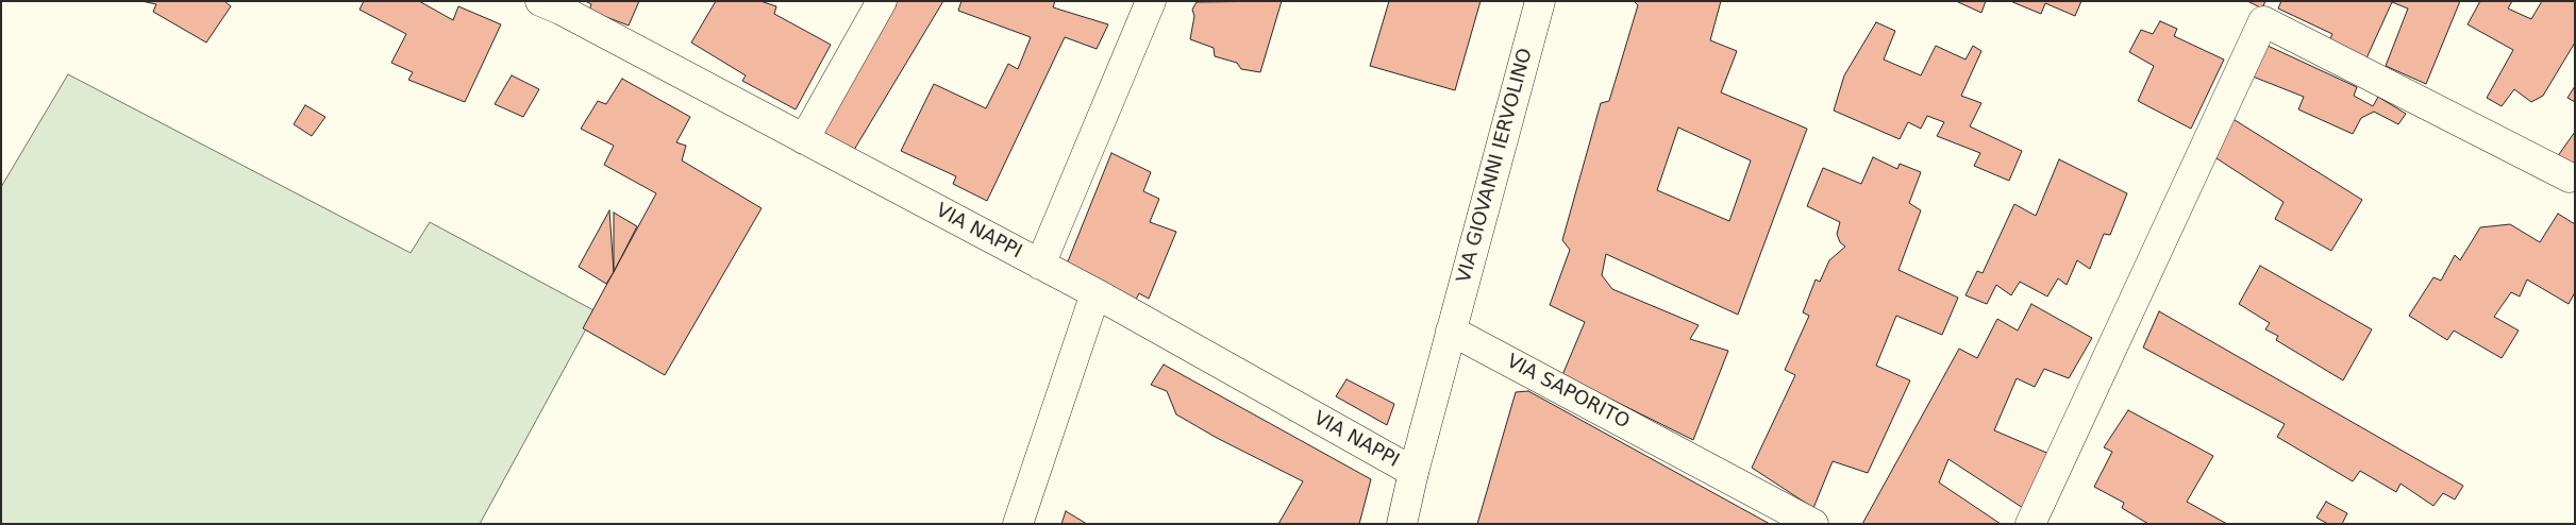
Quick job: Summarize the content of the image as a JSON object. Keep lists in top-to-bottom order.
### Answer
{
  "streets": {
    "street": ["VIA GIOVANNI IERVOLINO", "VIA NAPPI", "VIA SAPORITO"]
  },
  "crossings": [
    ["VIA GIOVANNI IERVOLINO", "VIA SAPORITO"]
  ]
}
